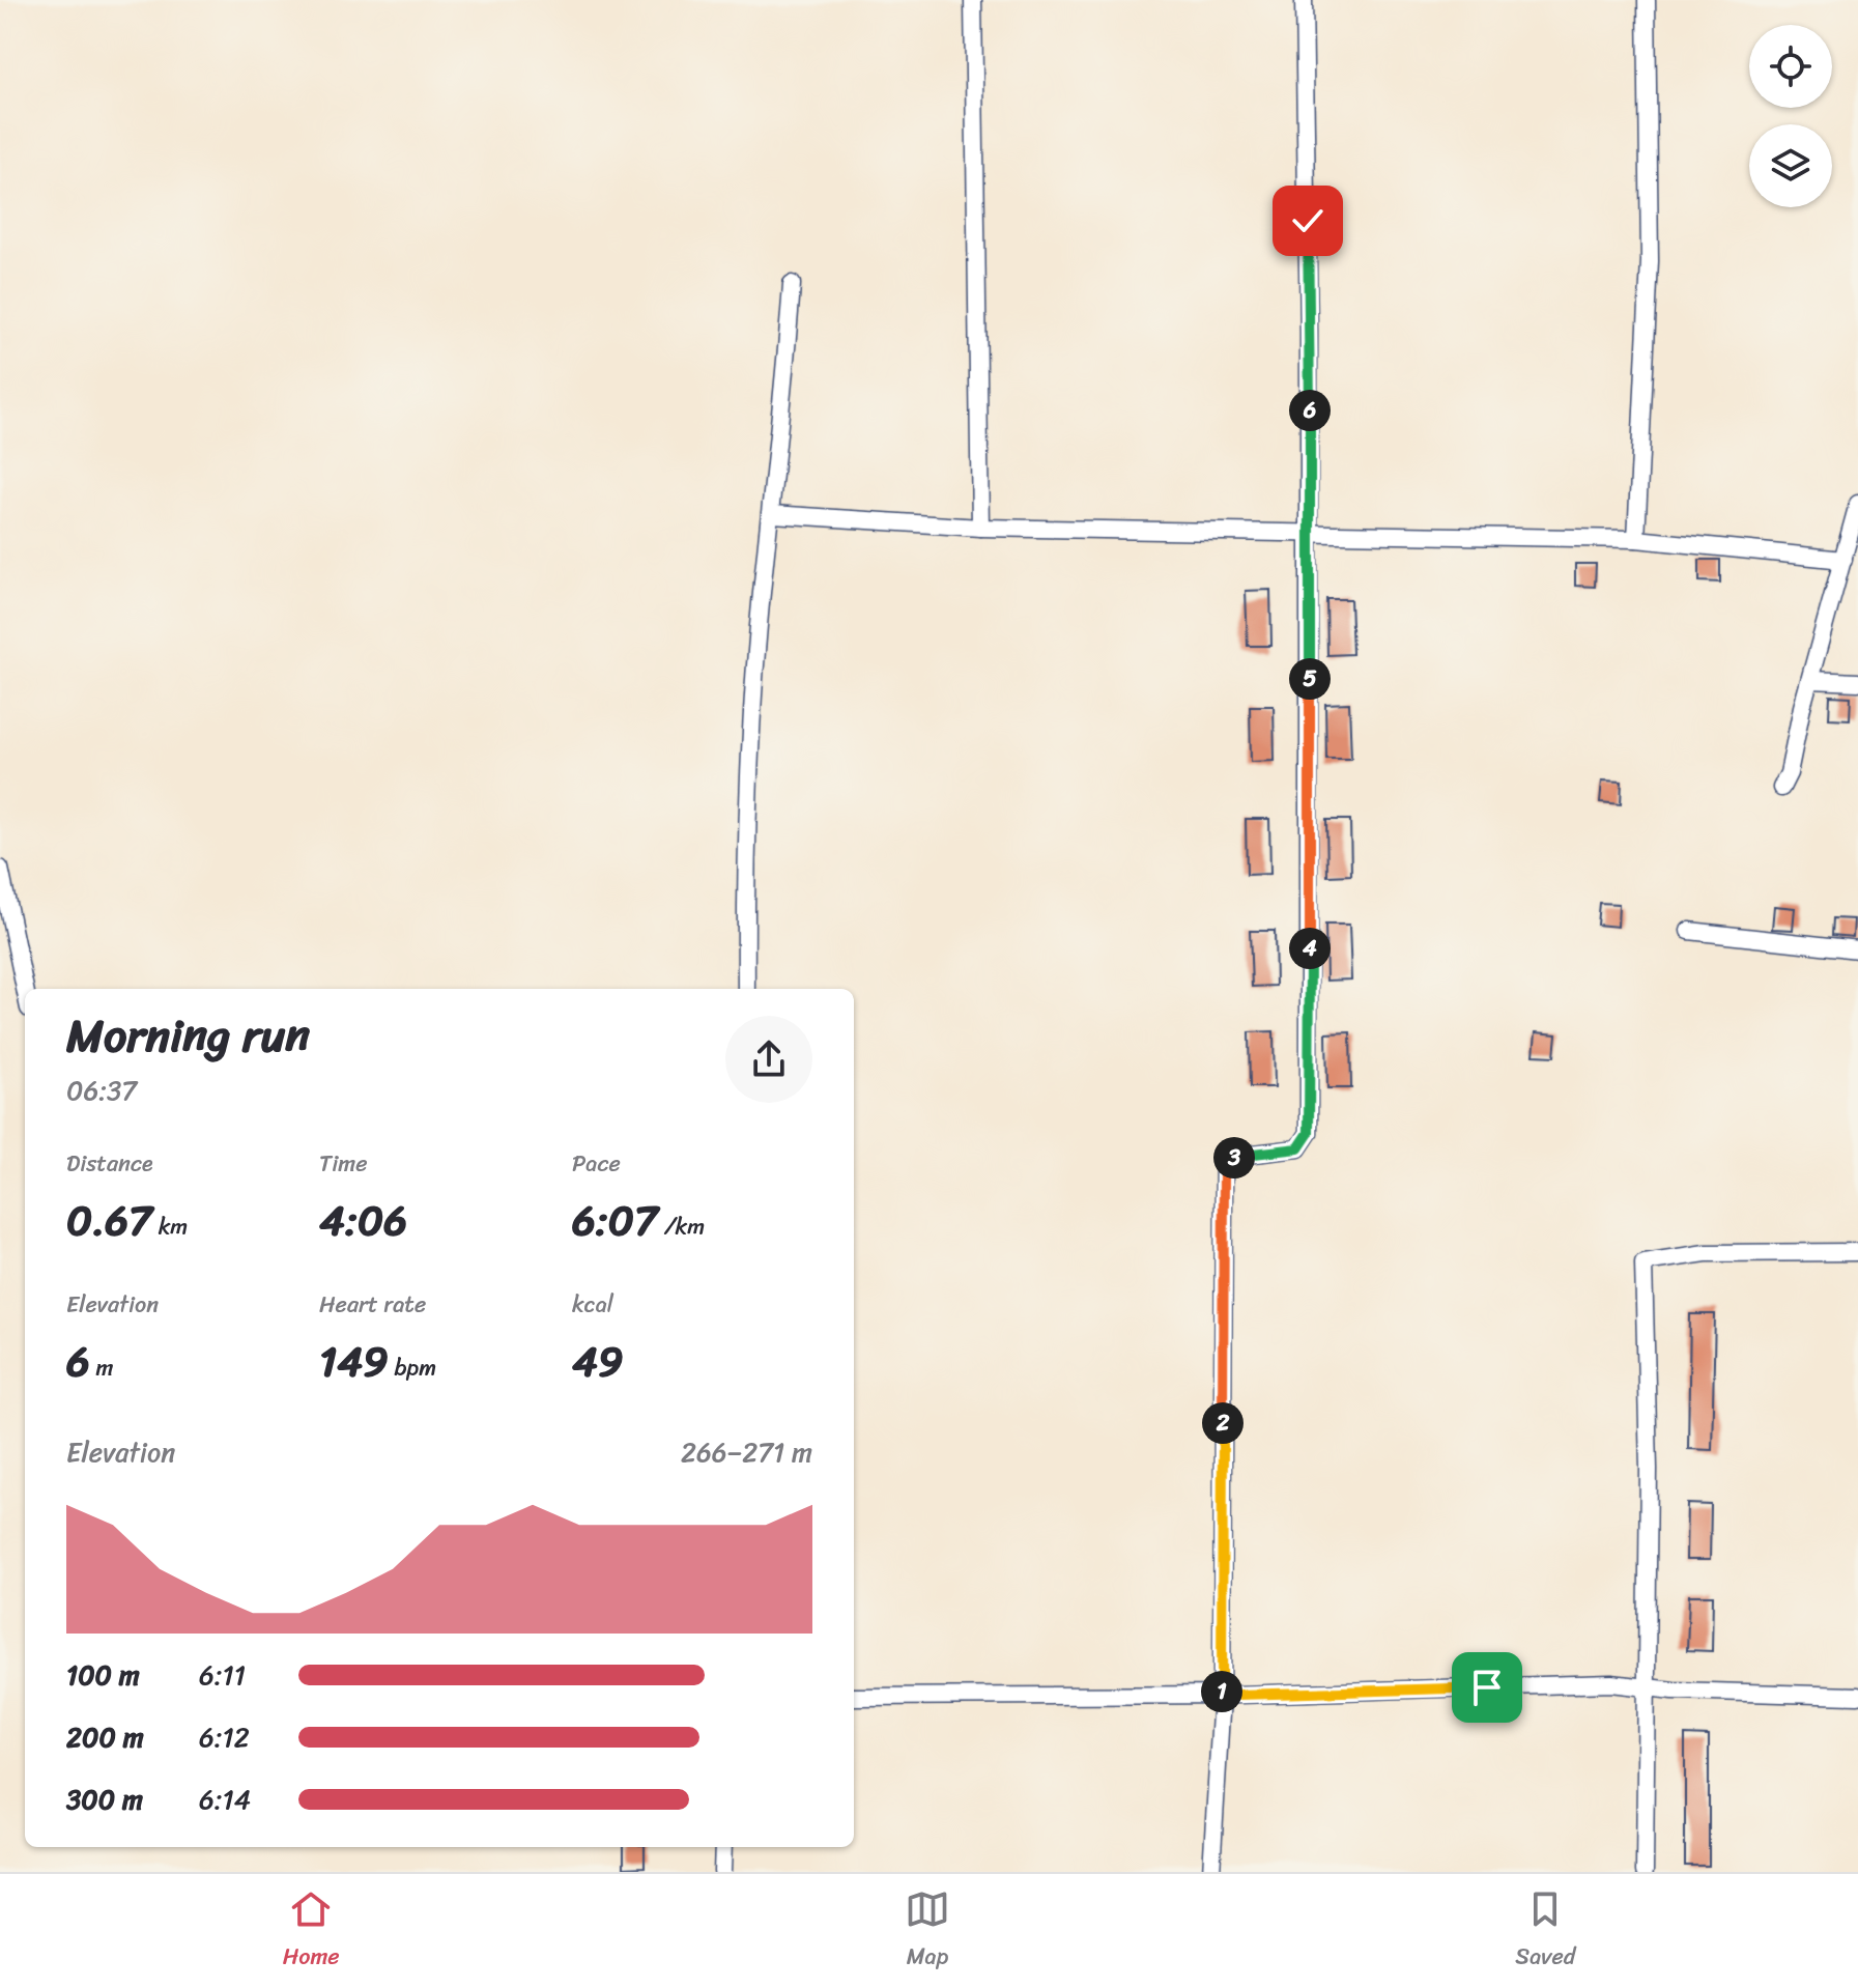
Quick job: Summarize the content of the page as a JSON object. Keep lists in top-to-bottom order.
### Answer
{
  "page": {
    "pins": [
      "6",
      "5",
      "4",
      "3",
      "2",
      "1"
    ],
    "heading": ["Morning run", "06:37"],
    "stats": [
      ["Distance", "0.67 km"],
      ["Time", "4:06"],
      ["Pace", "6:07 /km"],
      ["Elevation", "6 m"],
      ["Heart rate", "149 bpm"],
      ["kcal", "49"]
    ],
    "chart": ["Elevation", "266–271 m"],
    "list": [
      {
        "name": "100 m",
        "note": "6:11"
      },
      {
        "name": "200 m",
        "note": "6:12"
      },
      {
        "name": "300 m",
        "note": "6:14"
      }
    ],
    "tabs": ["Home", "Map", "Saved"]
  }
}
